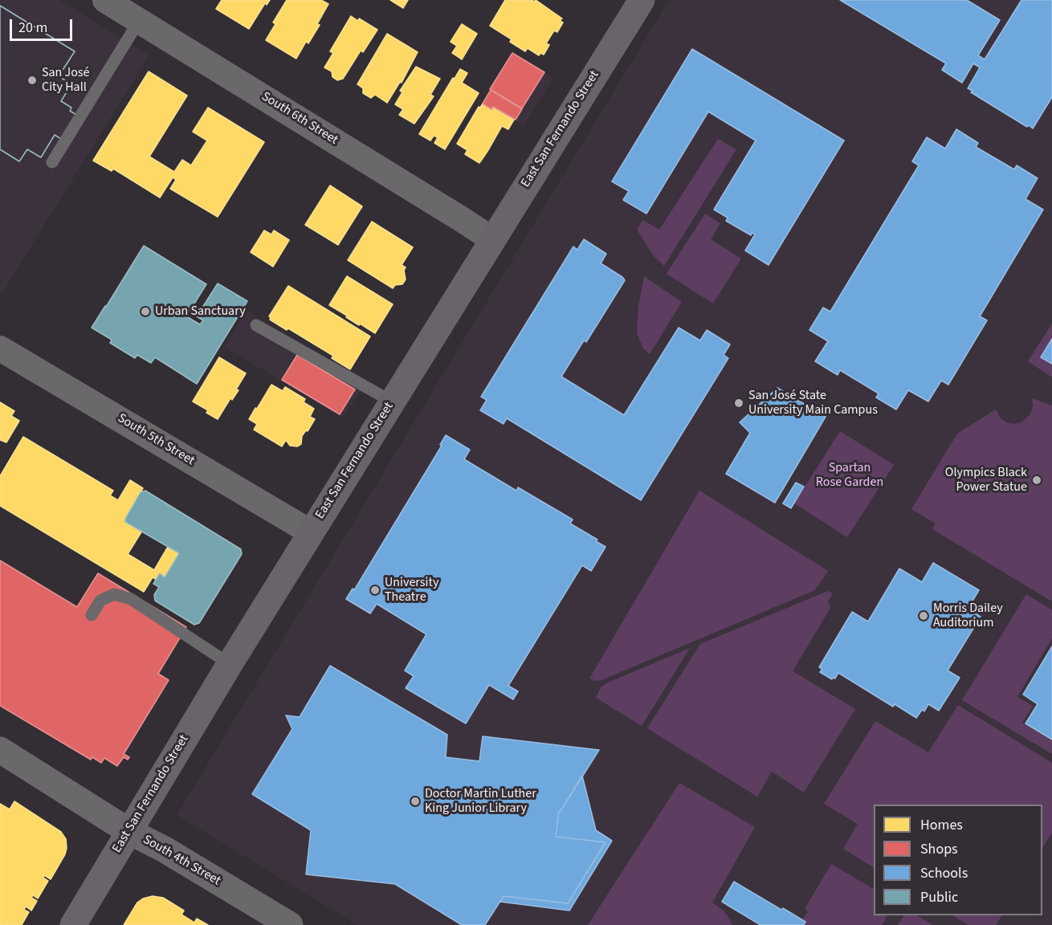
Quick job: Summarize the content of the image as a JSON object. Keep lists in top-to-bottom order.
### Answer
{
  "streets": {
    "main road": ["East San Fernando Street"],
    "street": ["South 6th Street", "South 5th Street", "South 4th Street"]
  },
  "crossings": [
    ["South 6th Street", "East San Fernando Street"],
    ["East San Fernando Street", "South 5th Street"],
    ["East San Fernando Street", "South 4th Street"]
  ],
  "parks": ["Spartan Rose Garden"],
  "places": [
    "San José City Hall",
    "Urban Sanctuary",
    "San José State University Main Campus",
    "Olympics Black Power Statue",
    "University Theatre",
    "Morris Dailey Auditorium",
    "Doctor Martin Luther King Junior Library"
  ],
  "legend": [
    "Homes",
    "Shops",
    "Schools",
    "Public"
  ],
  "scale_bar": "20 m"
}
